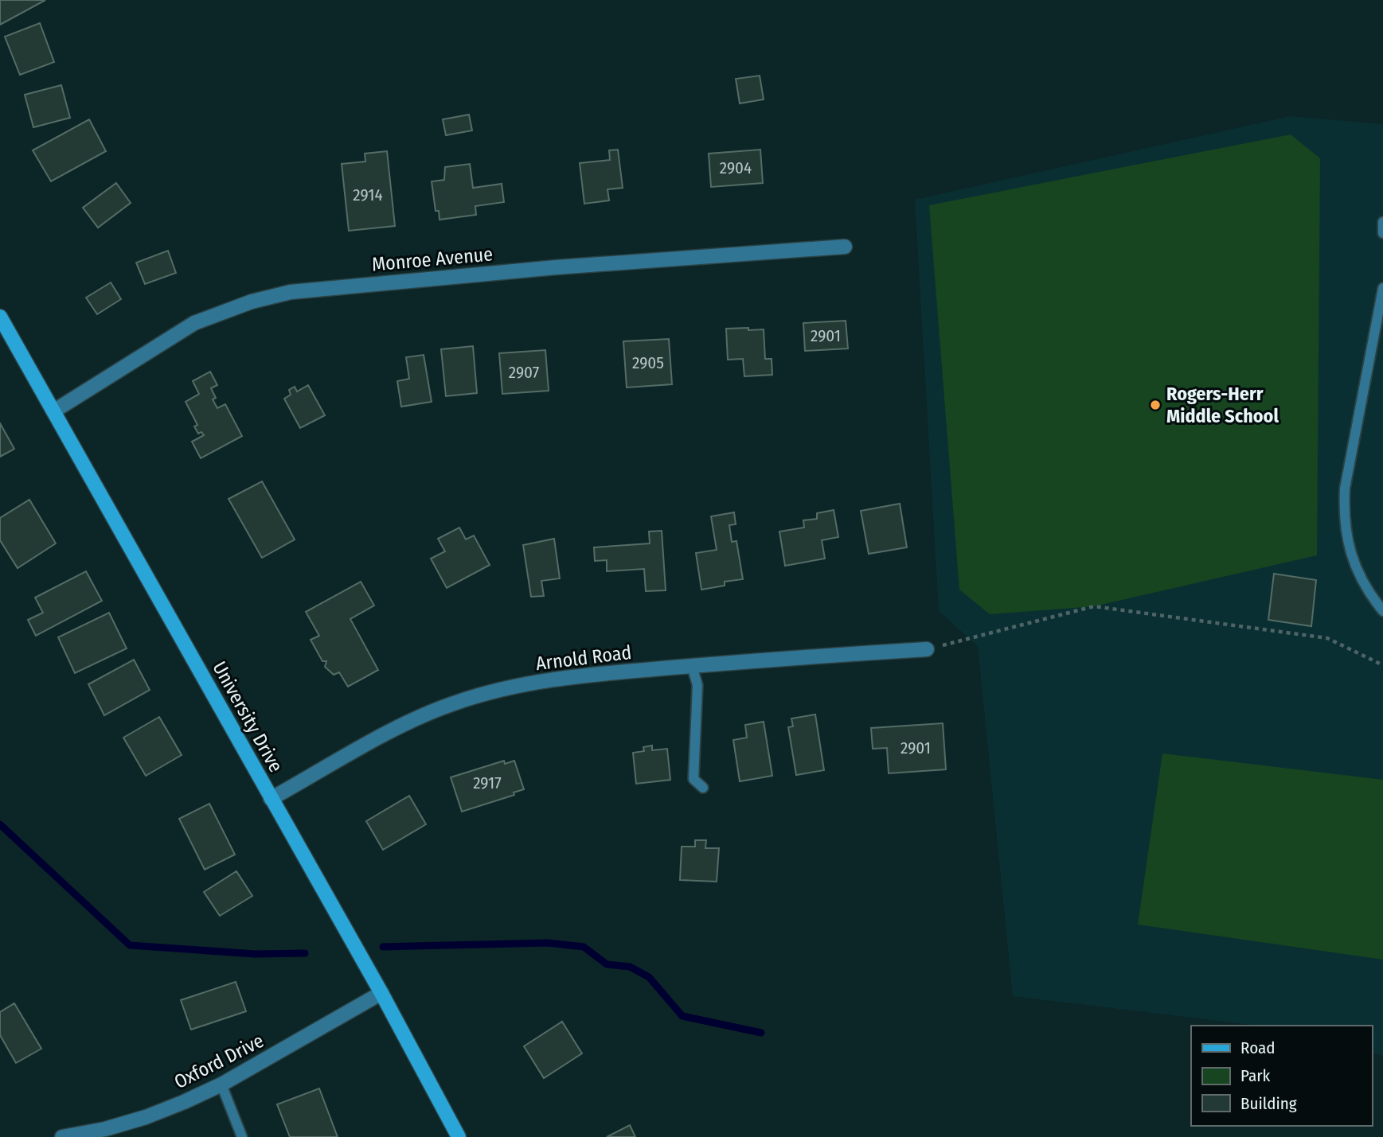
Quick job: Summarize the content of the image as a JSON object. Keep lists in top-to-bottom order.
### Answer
{
  "streets": {
    "main road": ["University Drive"],
    "street": ["Monroe Avenue", "Arnold Road", "Oxford Drive"]
  },
  "crossings": [
    ["Monroe Avenue", "University Drive"],
    ["Arnold Road", "University Drive"],
    ["University Drive", "Oxford Drive"]
  ],
  "places": ["Rogers-Herr Middle School"],
  "house_numbers": [
    "2904",
    "2914",
    "2901",
    "2905",
    "2907",
    "2901",
    "2917"
  ],
  "legend": ["Road", "Park", "Building"]
}
